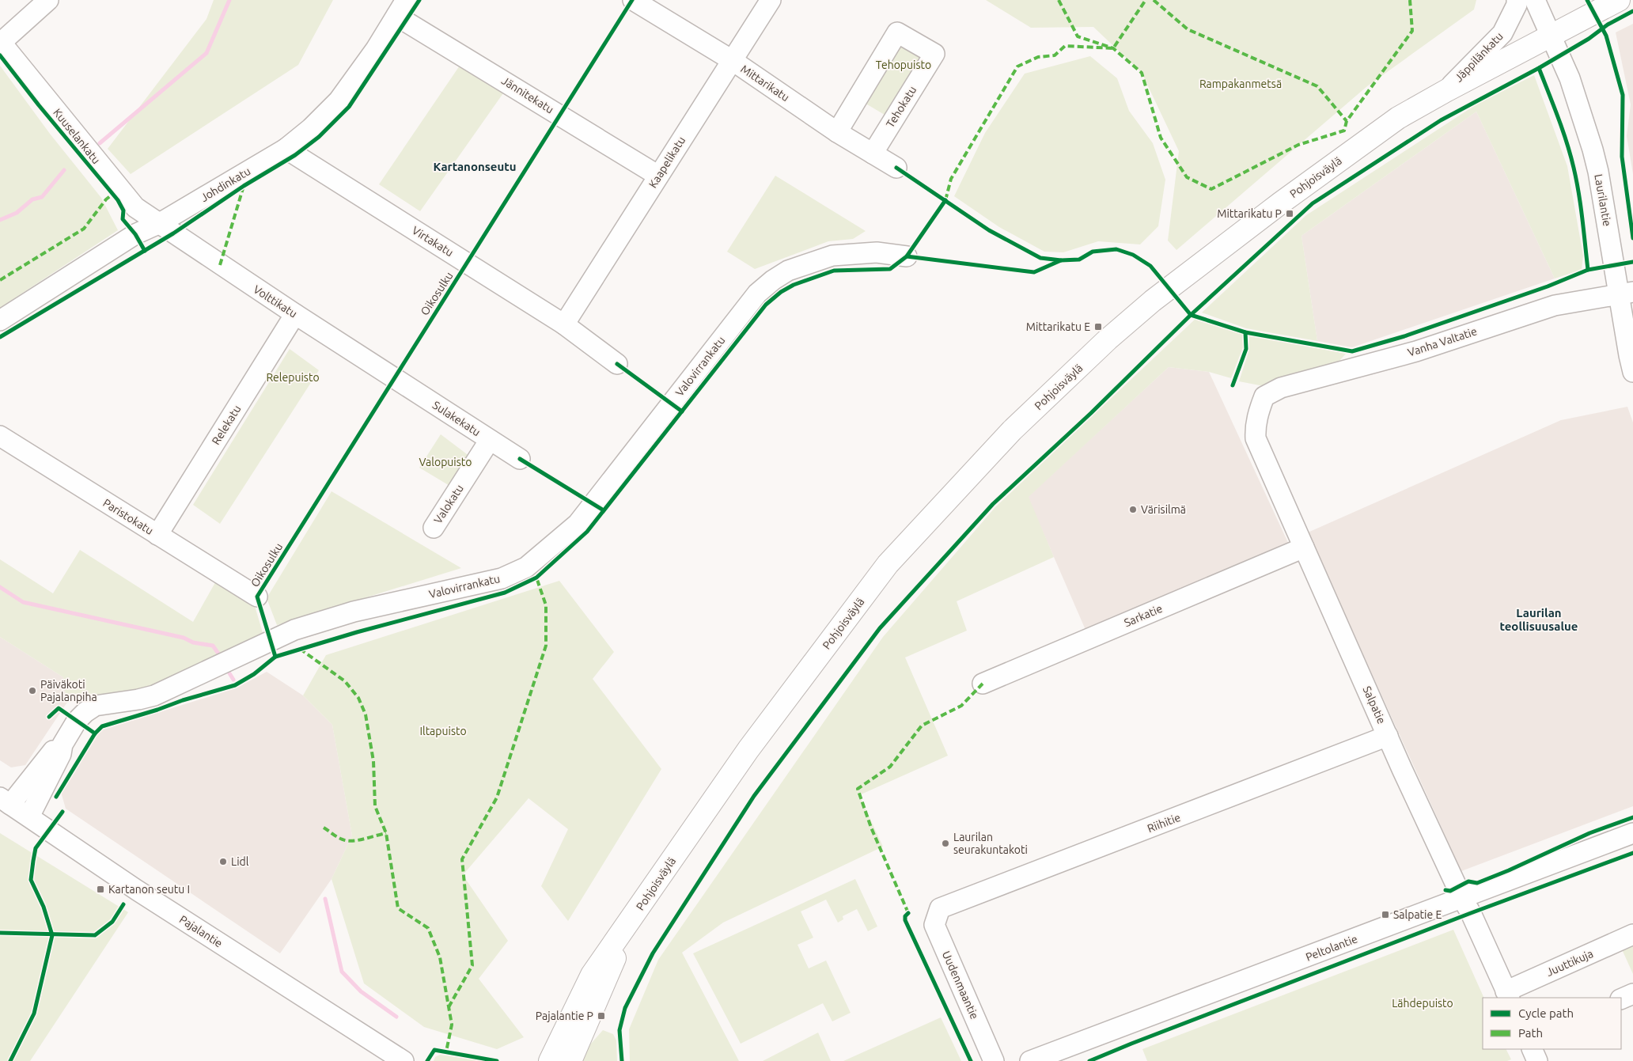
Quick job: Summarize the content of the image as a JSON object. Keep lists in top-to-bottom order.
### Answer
{
  "streets": {
    "main road": ["Pohjoisväylä"],
    "street": [
      "Jäppilänkatu",
      "Mittarikatu",
      "Jännitekatu",
      "Tehokatu",
      "Kuuselankatu",
      "Kaapelikatu",
      "Johdinkatu",
      "Laurilantie",
      "Virtakatu",
      "Volttikatu",
      "Vanha Valtatie",
      "Valovirrankatu",
      "Sulakekatu",
      "Relekatu",
      "Valokatu",
      "Paristokatu",
      "Sarkatie",
      "Salpatie",
      "Riihitie",
      "Pajalantie",
      "Peltolantie",
      "Juuttikuja",
      "Uudenmaantie"
    ],
    "cycle path": ["Oikosulku"]
  },
  "crossings": [
    ["Jäppilänkatu", "Pohjoisväylä"],
    ["Mittarikatu", "Tehokatu"],
    ["Mittarikatu", "Kaapelikatu"],
    ["Jännitekatu", "Kaapelikatu"],
    ["Jännitekatu", "Johdinkatu"],
    ["Kuuselankatu", "Johdinkatu"],
    ["Kuuselankatu", "Volttikatu"],
    ["Kaapelikatu", "Virtakatu"],
    ["Pohjoisväylä", "Laurilantie"],
    ["Johdinkatu", "Virtakatu"],
    ["Johdinkatu", "Volttikatu"],
    ["Laurilantie", "Vanha Valtatie"],
    ["Volttikatu", "Sulakekatu"],
    ["Volttikatu", "Relekatu"],
    ["Vanha Valtatie", "Salpatie"],
    ["Valovirrankatu", "Pajalantie"],
    ["Sulakekatu", "Valokatu"],
    ["Relekatu", "Paristokatu"],
    ["Sarkatie", "Salpatie"],
    ["Salpatie", "Riihitie"],
    ["Salpatie", "Peltolantie"],
    ["Salpatie", "Juuttikuja"],
    ["Riihitie", "Uudenmaantie"]
  ],
  "districts": ["Kartanonseutu", "Laurilan teollisuusalue"],
  "parks": [
    "Tehopuisto",
    "Rampakanmetsä",
    "Relepuisto",
    "Valopuisto",
    "Iltapuisto",
    "Lähdepuisto"
  ],
  "places": {
    "transit": [
      "Mittarikatu P",
      "Mittarikatu E",
      "Kartanon seutu I",
      "Salpatie E",
      "Pajalantie P"
    ],
    "other": [
      "Värisilmä",
      "Päiväkoti Pajalanpiha",
      "Laurilan seurakuntakoti",
      "Lidl"
    ]
  },
  "legend": ["Cycle path", "Path"]
}
